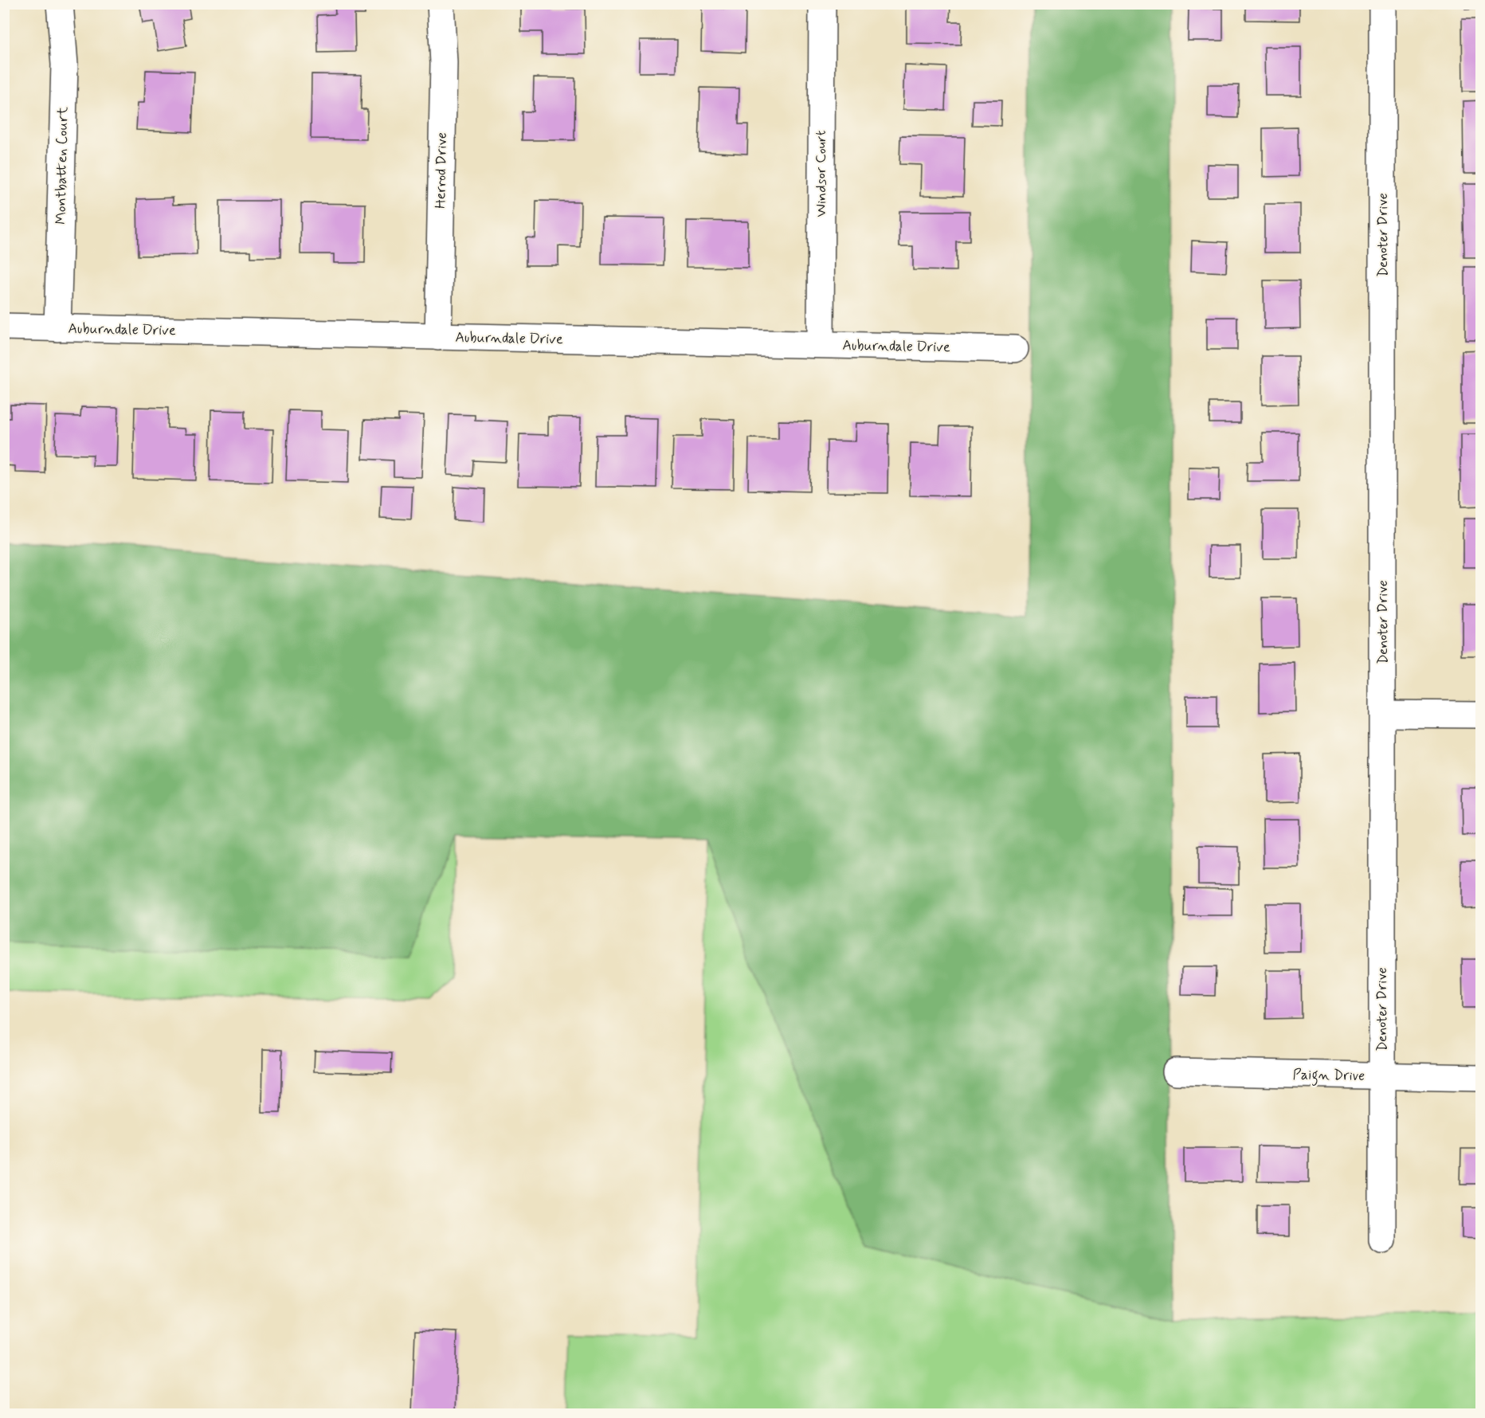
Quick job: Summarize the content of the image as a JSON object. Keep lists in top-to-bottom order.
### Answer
{
  "streets": {
    "street": [
      "Montbatten Court",
      "Herrod Drive",
      "Windsor Court",
      "Denoter Drive",
      "Auburndale Drive",
      "Paign Drive"
    ]
  },
  "crossings": [
    ["Montbatten Court", "Auburndale Drive"],
    ["Herrod Drive", "Auburndale Drive"],
    ["Windsor Court", "Auburndale Drive"],
    ["Denoter Drive", "Paign Drive"]
  ]
}
